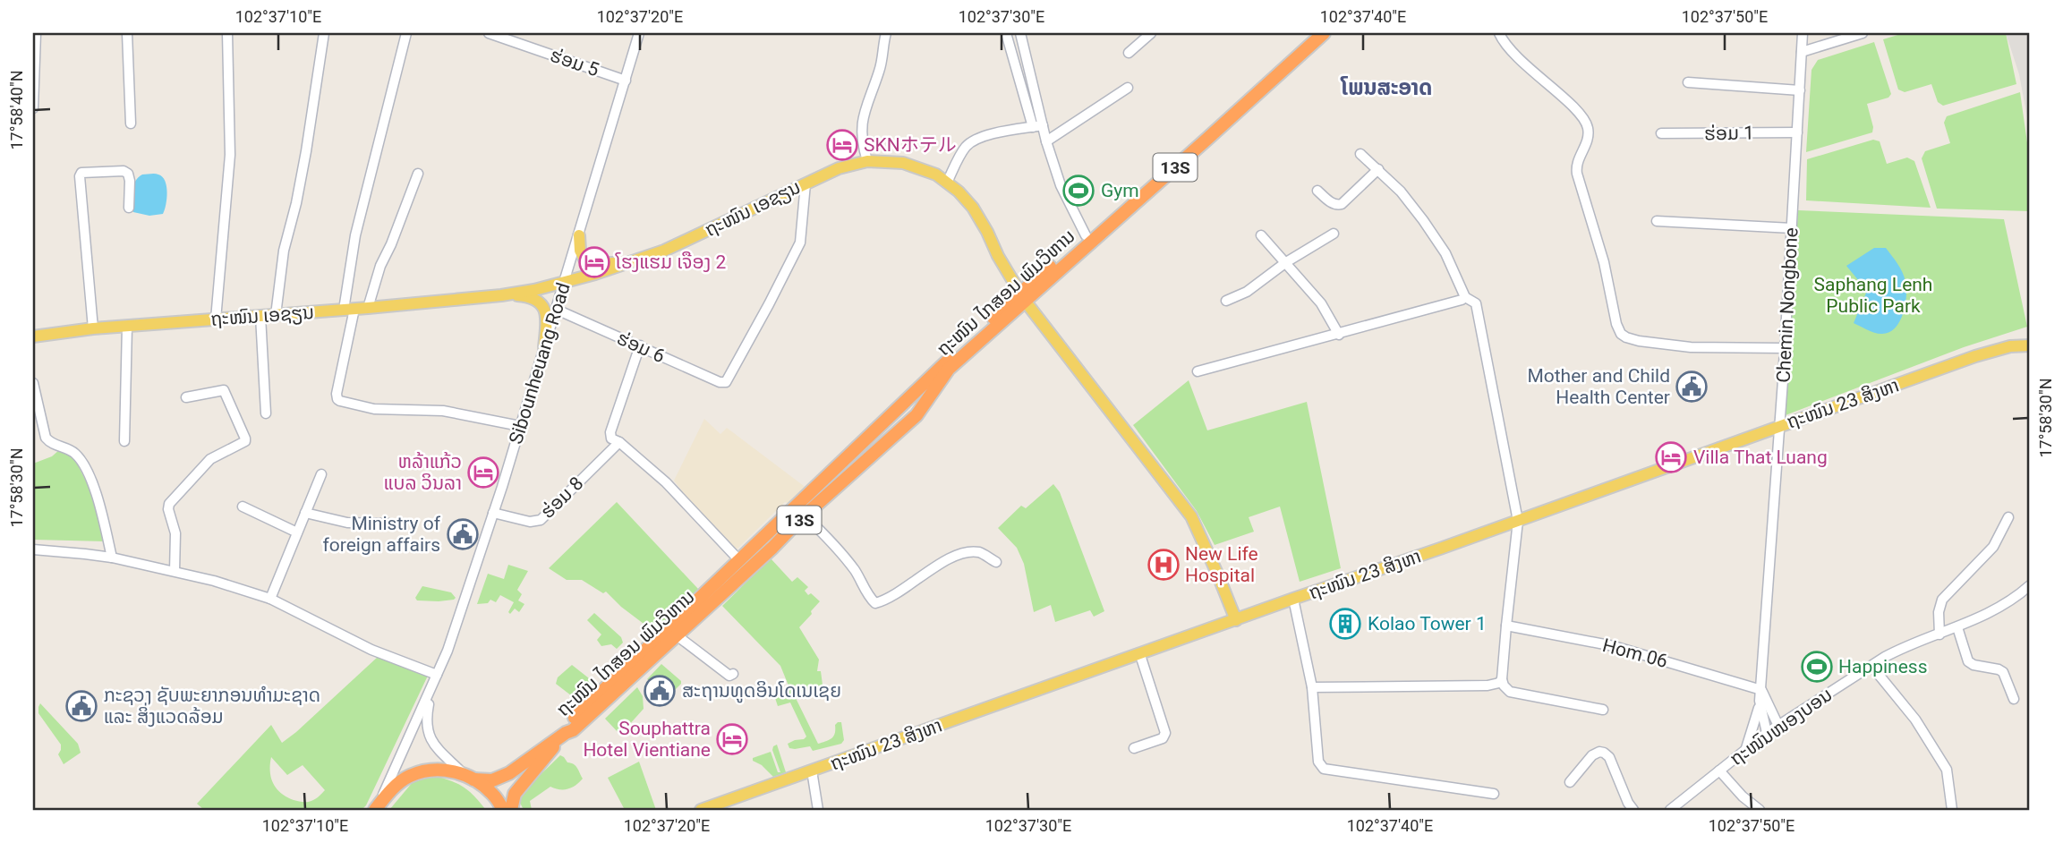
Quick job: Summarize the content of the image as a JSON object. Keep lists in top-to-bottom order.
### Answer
{
  "streets": {
    "highway": ["13S", "ຖະໜົນ ໄກສອນ ພົມວິຫານ"],
    "main road": ["ຖະໜົນ ເອຊຽນ", "ຖະໜົນ 23 ສິງຫາ"],
    "street": [
      "ຮ່ອມ 5",
      "ຮ່ອມ 1",
      "Chemin Nongbone",
      "ຮ່ອມ 6",
      "Sibounheuang Road",
      "ຮ່ອມ 8",
      "Hom 06",
      "ຖະໜົນໜອງບອນ"
    ]
  },
  "crossings": [
    ["ຮ່ອມ 5", "Sibounheuang Road"],
    ["ຮ່ອມ 1", "Chemin Nongbone"],
    ["13S", "ຖະໜົນ ໄກສອນ ພົມວິຫານ"],
    ["13S", "Sibounheuang Road"],
    ["ຖະໜົນ ເອຊຽນ", "ຖະໜົນ ໄກສອນ ພົມວິຫານ"],
    ["ຖະໜົນ ເອຊຽນ", "ຮ່ອມ 6"],
    ["ຖະໜົນ ເອຊຽນ", "Sibounheuang Road"],
    ["ຖະໜົນ ເອຊຽນ", "ຖະໜົນ 23 ສິງຫາ"],
    ["Chemin Nongbone", "ຖະໜົນ 23 ສິງຫາ"],
    ["Chemin Nongbone", "Hom 06"],
    ["Chemin Nongbone", "ຖະໜົນໜອງບອນ"],
    ["ຮ່ອມ 6", "Sibounheuang Road"],
    ["Sibounheuang Road", "ຮ່ອມ 8"]
  ],
  "districts": ["ໂພນສະອາດ"],
  "parks": ["Saphang Lenh Public Park"],
  "places": {
    "hotel": [
      "SKNホテル",
      "ໂຮງແຮມ ເຈືອງ 2",
      "Villa That Luang",
      "ຫລ້າແກ້ວ ແບລ ວິນລາ",
      "Souphattra Hotel Vientiane"
    ],
    "sports": ["Gym", "Happiness"],
    "public building": [
      "Mother and Child Health Center",
      "Ministry of foreign affairs",
      "ສະຖານທູດອິນໂດເນເຊຍ",
      "ກະຊວງ ຊັບພະຍາກອນທຳມະຊາດ ແລະ ສິ່ງແວດລ້ອມ"
    ],
    "hospital": ["New Life Hospital"],
    "building": ["Kolao Tower 1"]
  },
  "coordinates": [
    "102°37'10\"E",
    "102°37'20\"E",
    "102°37'30\"E",
    "102°37'40\"E",
    "102°37'50\"E",
    "17°58'40\"N",
    "17°58'30\"N"
  ]
}
